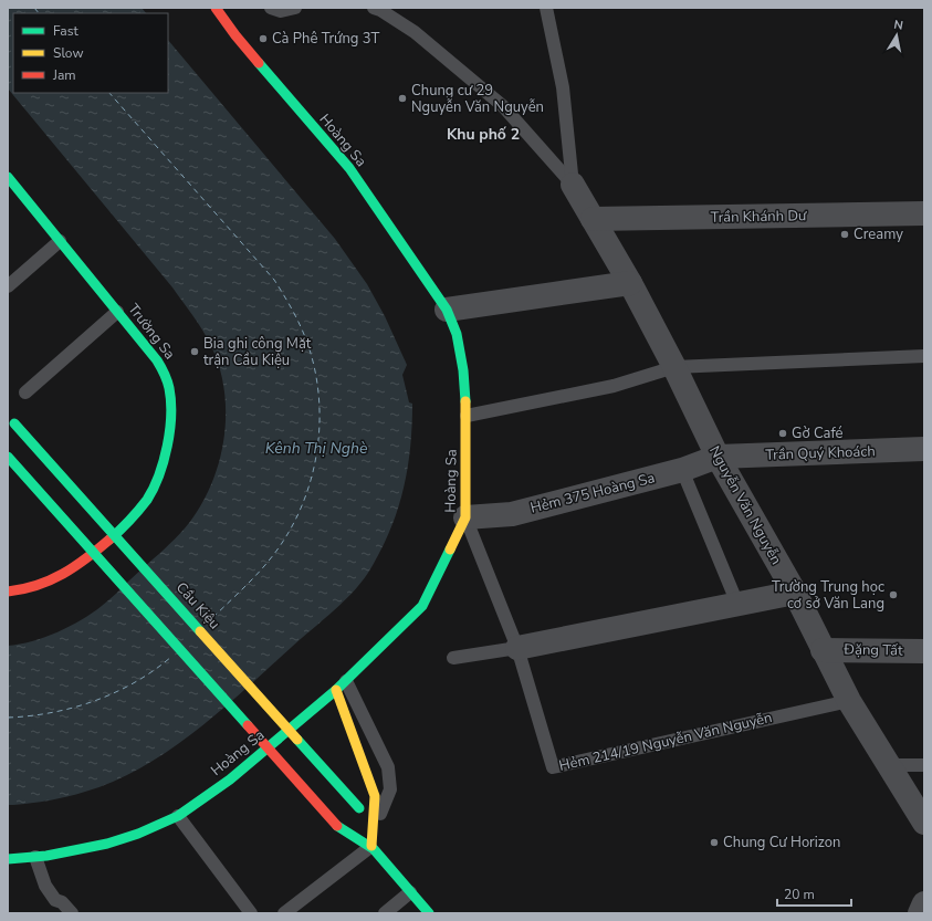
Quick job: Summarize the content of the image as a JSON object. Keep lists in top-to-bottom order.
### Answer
{
  "streets": {
    "street": [
      "Hoàng Sa",
      "Trần Khánh Dư",
      "Trường Sa",
      "Trần Quý Khoách",
      "Hẻm 375 Hoàng Sa",
      "Nguyễn Văn Nguyễn",
      "Cầu Kiệu",
      "Ðặng Tất"
    ],
    "lane": ["Hẻm 214/19 Nguyễn Văn Nguyễn"]
  },
  "crossings": [
    ["Hoàng Sa", "Hẻm 375 Hoàng Sa"],
    ["Hoàng Sa", "Hẻm 214/19 Nguyễn Văn Nguyễn"],
    ["Trần Khánh Dư", "Nguyễn Văn Nguyễn"],
    ["Trần Quý Khoách", "Hẻm 375 Hoàng Sa"],
    ["Trần Quý Khoách", "Nguyễn Văn Nguyễn"],
    ["Hẻm 375 Hoàng Sa", "Nguyễn Văn Nguyễn"],
    ["Hẻm 375 Hoàng Sa", "Hẻm 214/19 Nguyễn Văn Nguyễn"],
    ["Nguyễn Văn Nguyễn", "Ðặng Tất"],
    ["Nguyễn Văn Nguyễn", "Hẻm 214/19 Nguyễn Văn Nguyễn"]
  ],
  "districts": ["Khu phố 2"],
  "water": ["Kênh Thị Nghè"],
  "places": [
    "Cà Phê Trứng 3T",
    "Chung cư 29 Nguyễn Văn Nguyễn",
    "Creamy",
    "Bia ghi công Mặt trận Cầu Kiệu",
    "Gờ Café",
    "Trường Trung học cơ sở Văn Lang",
    "Chung Cư Horizon"
  ],
  "legend": ["Fast", "Slow", "Jam"],
  "scale_bar": "20 m",
  "north": "top"
}
